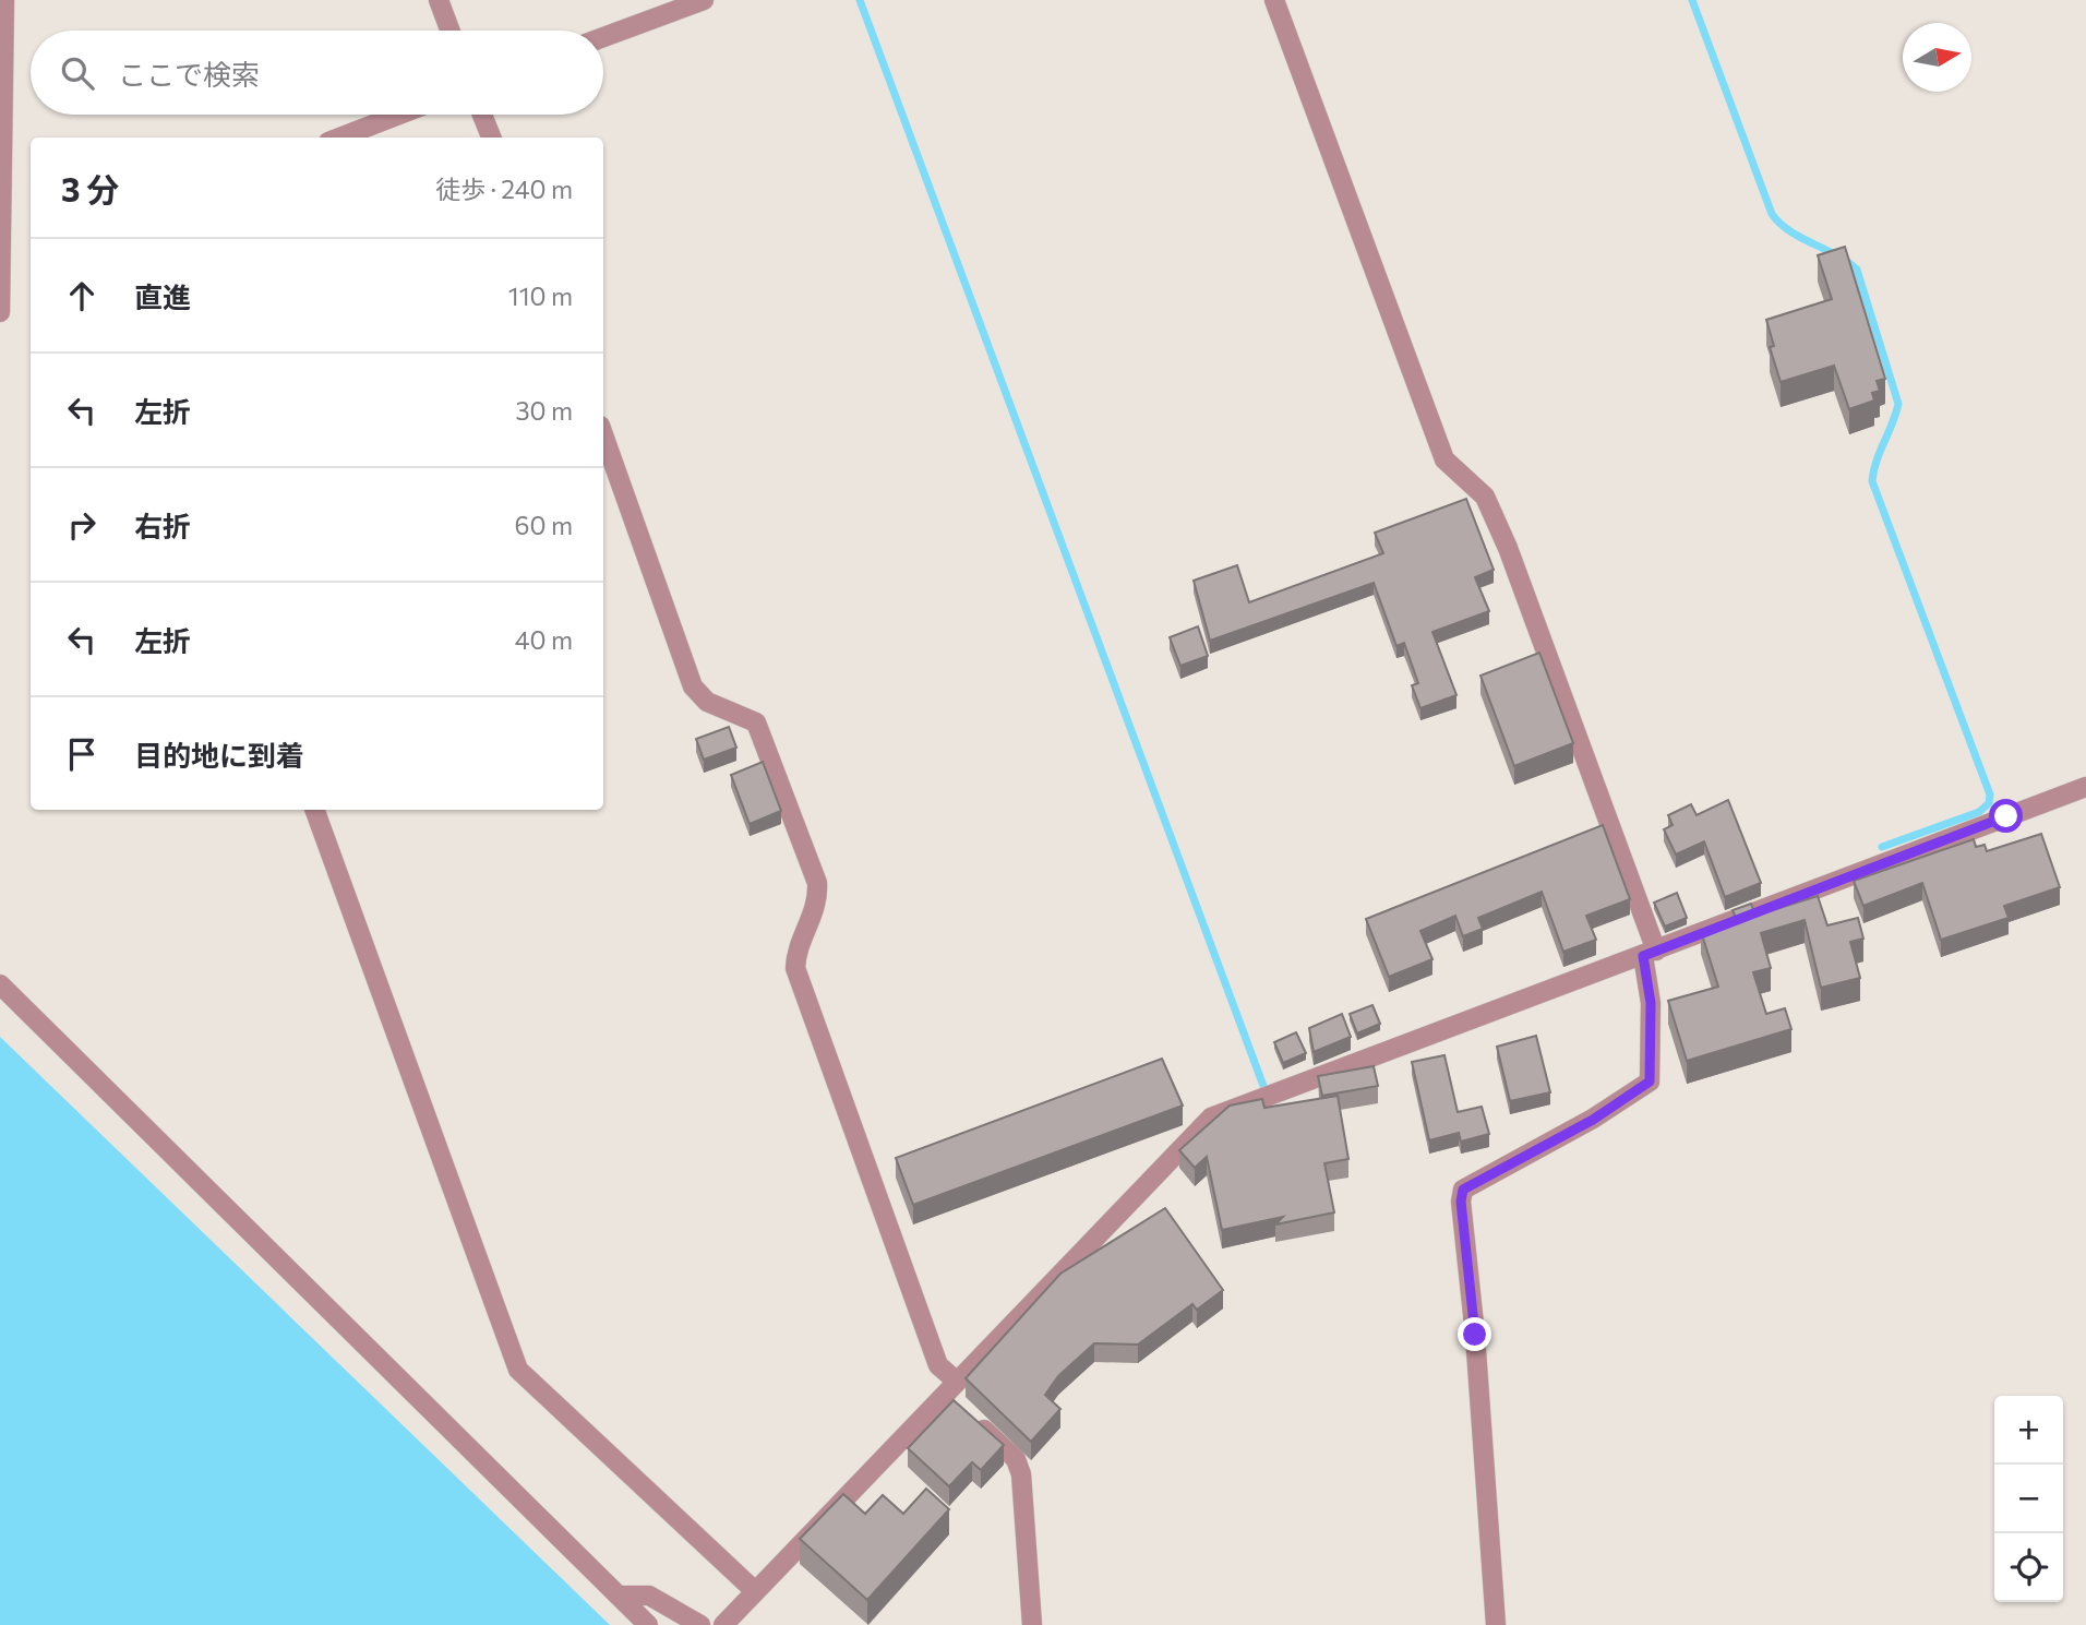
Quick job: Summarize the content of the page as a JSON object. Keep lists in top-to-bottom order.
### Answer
{
  "north": "right",
  "page": {
    "search": "ここで検索",
    "heading": ["3 分", "徒歩 · 240 m"],
    "list": [
      ["直進", "110 m"],
      ["左折", "30 m"],
      ["右折", "60 m"],
      ["左折", "40 m"],
      "目的地に到着"
    ],
    "map_buttons": ["+", "−"]
  }
}
